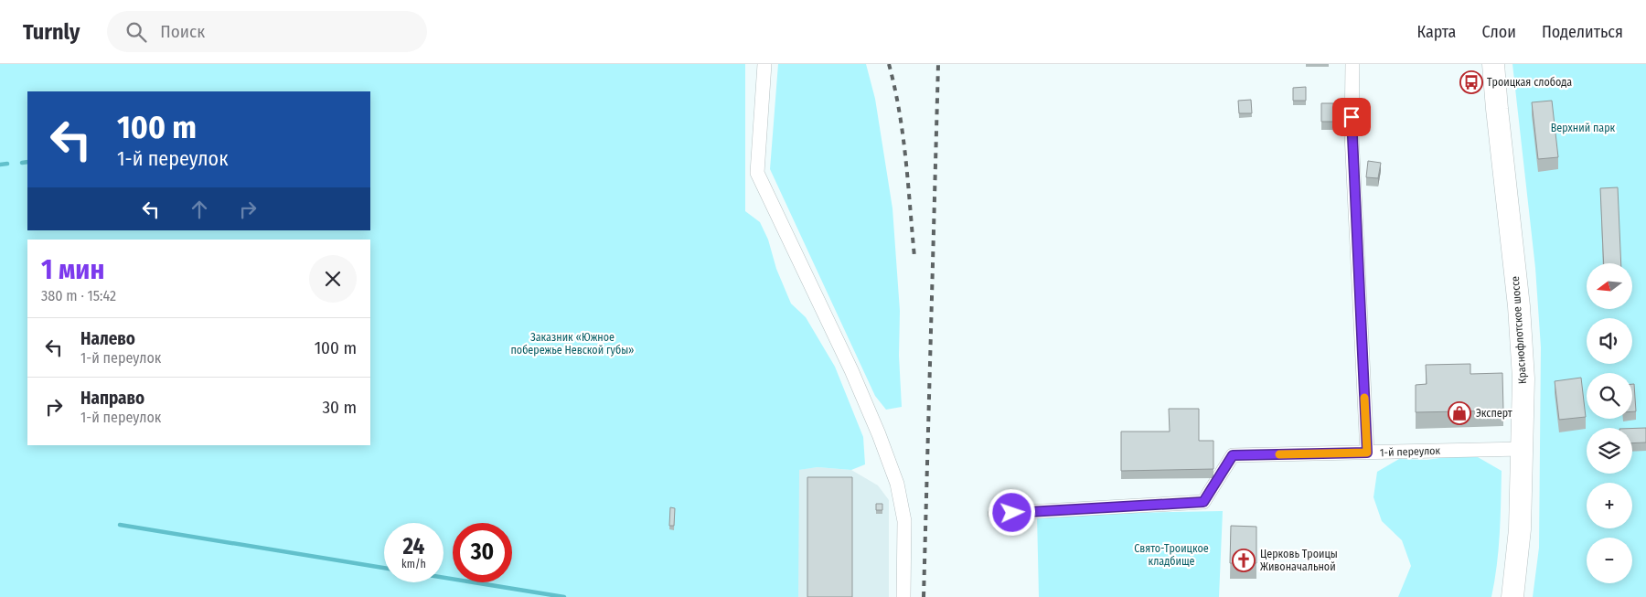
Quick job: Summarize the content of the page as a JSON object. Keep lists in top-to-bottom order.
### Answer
{
  "streets": {
    "main road": ["Краснофлотское шоссе"],
    "street": ["1-й переулок"]
  },
  "crossings": [
    ["Краснофлотское шоссе", "1-й переулок"]
  ],
  "parks": ["Верхний парк", "Заказник «Южное побережье Невской губы»", "Свято-Троицкое кладбище"],
  "places": {
    "bus stop": ["Троицкая слобода"],
    "shop": ["Эксперт"],
    "church": ["Церковь Троицы Живоначальной"]
  },
  "north": "left",
  "page": {
    "header": "Turnly",
    "search": "Поиск",
    "nav": ["Карта", "Слои", "Поделиться"],
    "turn": ["100 m", "1-й переулок"],
    "heading": ["1 мин", "380 m · 15:42"],
    "map_buttons": ["+", "−"],
    "list": [
      {
        "name": "Налево",
        "note": "1-й переулок",
        "value": "100 m"
      },
      {
        "name": "Направо",
        "note": "1-й переулок",
        "value": "30 m"
      }
    ],
    "speed": "24 km/h",
    "limit": "30"
  }
}
